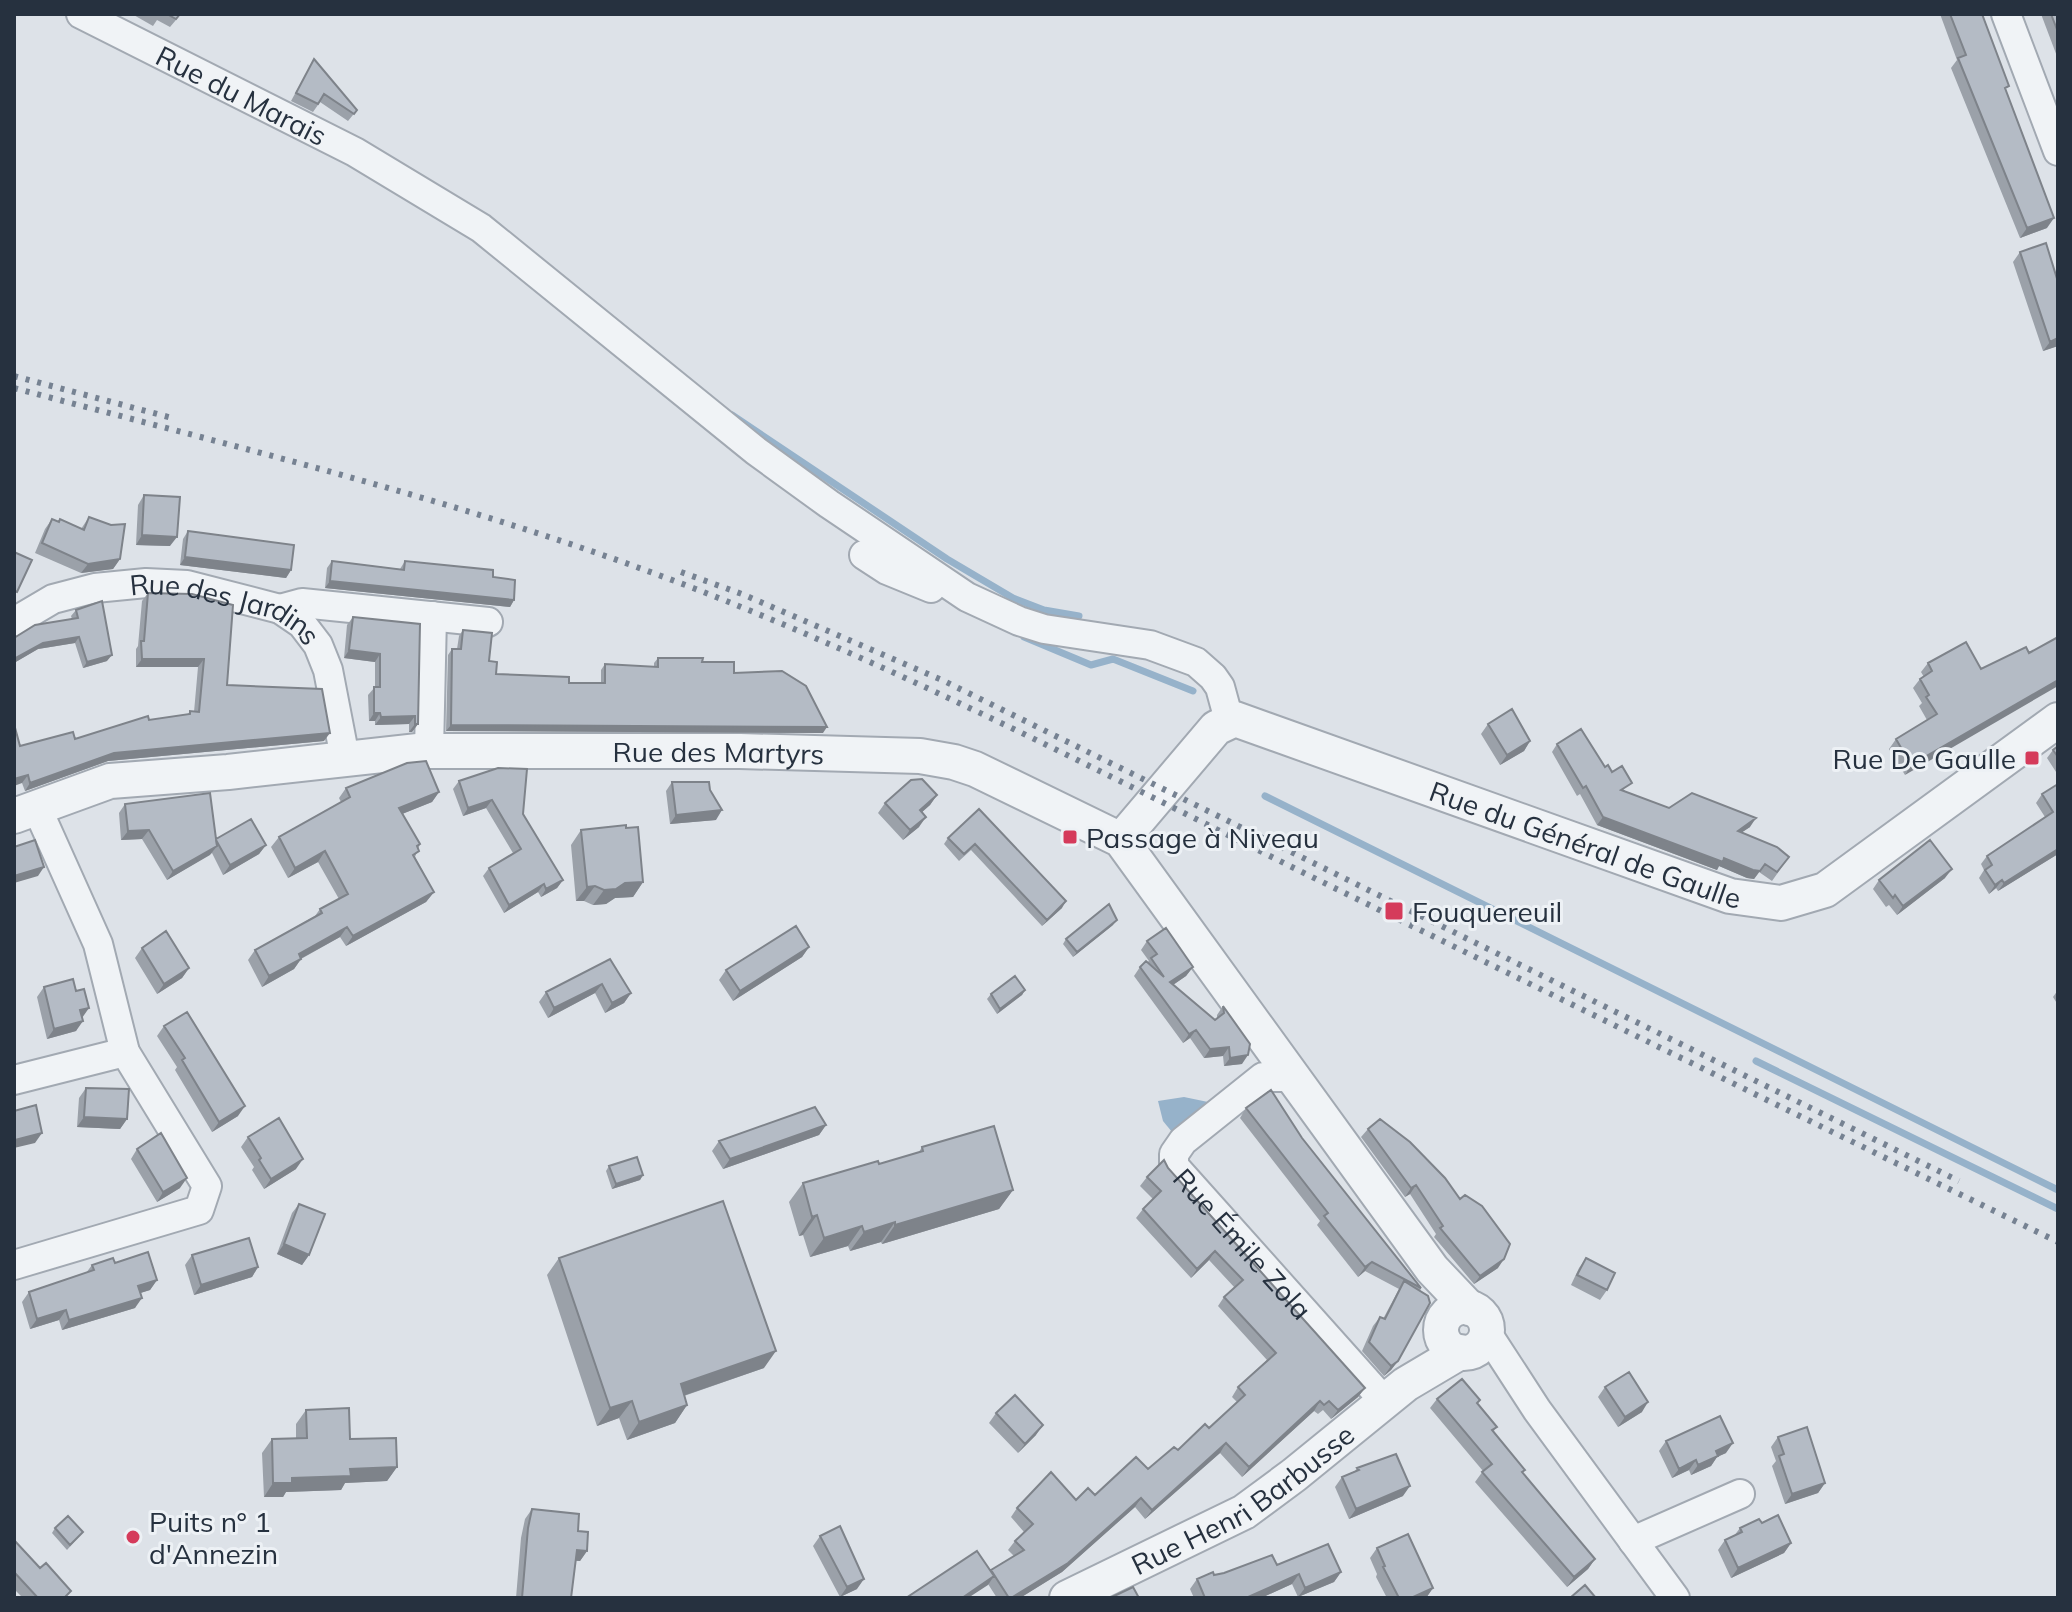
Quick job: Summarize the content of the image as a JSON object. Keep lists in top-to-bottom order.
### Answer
{
  "streets": {
    "street": [
      "Rue du Marais",
      "Rue des Jardins",
      "Rue des Martyrs",
      "Rue du Général de Gaulle",
      "Rue Émile Zola",
      "Rue Henri Barbusse"
    ]
  },
  "crossings": [
    ["Rue des Jardins", "Rue des Martyrs"],
    ["Rue des Martyrs", "Rue Émile Zola"],
    ["Rue Émile Zola", "Rue Henri Barbusse"]
  ],
  "places": {
    "transit": ["Rue De Gaulle", "Passage à Niveau", "Fouquereuil"],
    "other": ["Puits n° 1 d'Annezin"]
  }
}
